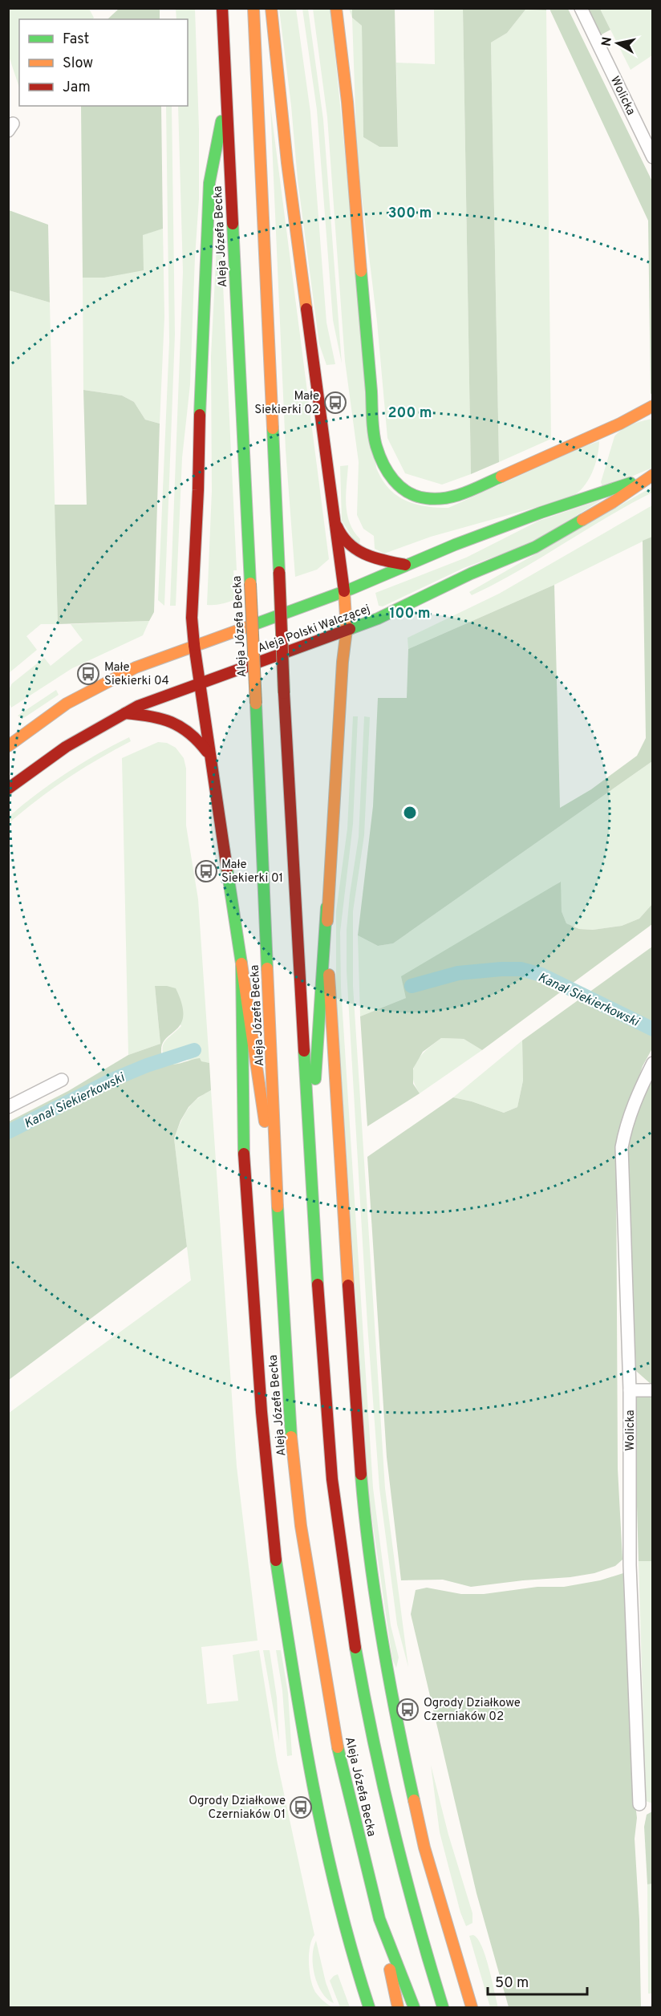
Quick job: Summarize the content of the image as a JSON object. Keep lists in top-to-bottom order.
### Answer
{
  "streets": {
    "main road": ["Aleja Józefa Becka", "Aleja Polski Walczącej"],
    "street": ["Wolicka"]
  },
  "crossings": [
    ["Aleja Józefa Becka", "Aleja Polski Walczącej"]
  ],
  "water": ["Kanał Siekierkowski"],
  "places": {
    "bus stop": [
      "Małe Siekierki 02",
      "Małe Siekierki 04",
      "Małe Siekierki 01",
      "Ogrody Działkowe Czerniaków 02",
      "Ogrody Działkowe Czerniaków 01"
    ]
  },
  "legend": ["Fast", "Slow", "Jam"],
  "scale_bar": "50 m",
  "north": "left",
  "rings": ["300 m", "200 m", "100 m"]
}
